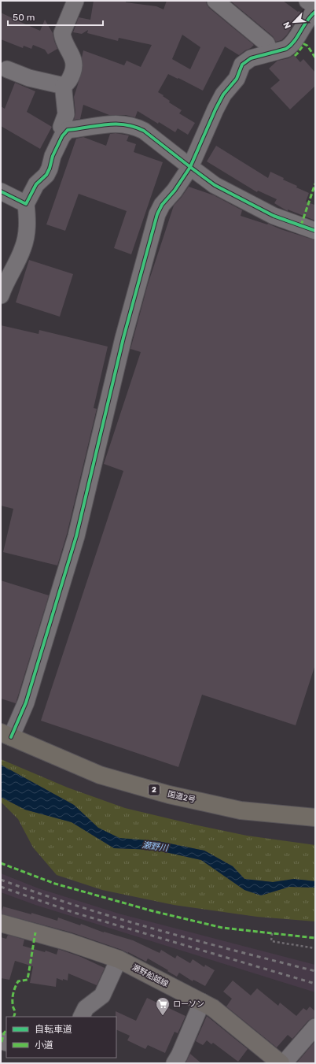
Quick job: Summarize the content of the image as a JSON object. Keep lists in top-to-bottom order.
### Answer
{
  "streets": {
    "highway": ["2", "国道2号"],
    "main road": ["瀬野船越線"]
  },
  "water": ["瀬野川"],
  "places": {
    "supermarket": ["ローソン"]
  },
  "legend": ["自転車道", "小道"],
  "scale_bar": "50 m",
  "north": "bottom left"
}
